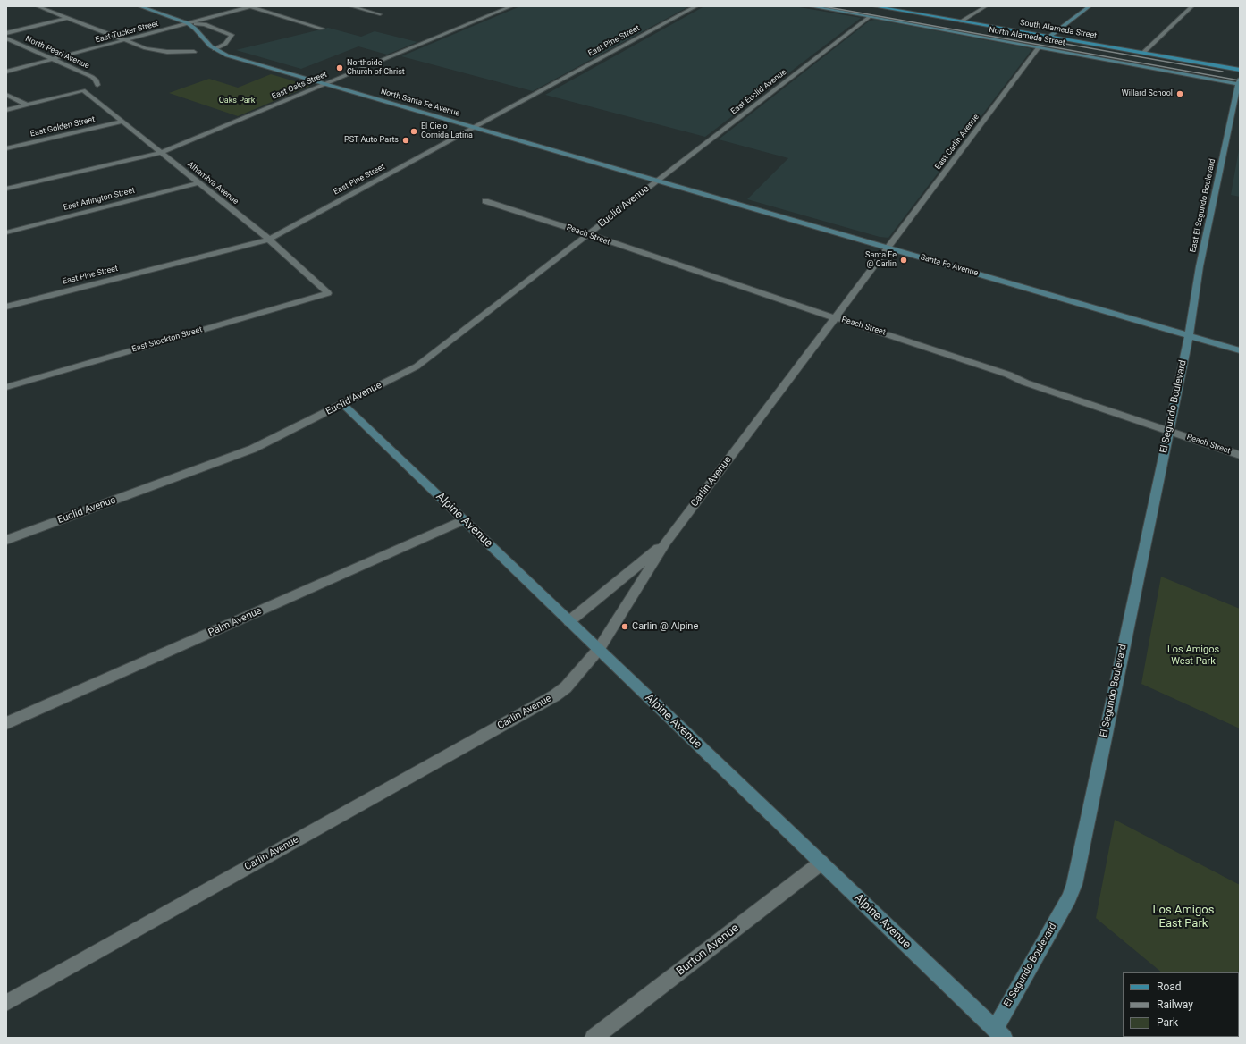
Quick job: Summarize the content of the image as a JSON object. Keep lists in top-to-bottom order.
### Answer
{
  "streets": {
    "main road": ["South Alameda Street"],
    "street": [
      "East Tucker Street",
      "North Alameda Street",
      "East Pine Street",
      "North Pearl Avenue",
      "East Oaks Street",
      "East Euclid Avenue",
      "North Santa Fe Avenue",
      "East Golden Street",
      "East Carlin Avenue",
      "Alhambra Avenue",
      "East Arlington Street",
      "East El Segundo Boulevard",
      "Euclid Avenue",
      "Peach Street",
      "Santa Fe Avenue",
      "East Stockton Street",
      "El Segundo Boulevard",
      "Carlin Avenue",
      "Alpine Avenue",
      "Palm Avenue",
      "Burton Avenue"
    ]
  },
  "crossings": [
    ["East Tucker Street", "North Pearl Avenue"],
    ["East Tucker Street", "North Santa Fe Avenue"],
    ["North Alameda Street", "East Euclid Avenue"],
    ["North Alameda Street", "East Carlin Avenue"],
    ["North Alameda Street", "East El Segundo Boulevard"],
    ["East Pine Street", "North Santa Fe Avenue"],
    ["East Pine Street", "Alhambra Avenue"],
    ["East Oaks Street", "North Santa Fe Avenue"],
    ["East Oaks Street", "Alhambra Avenue"],
    ["East Euclid Avenue", "North Santa Fe Avenue"],
    ["East Euclid Avenue", "Euclid Avenue"],
    ["East Euclid Avenue", "Santa Fe Avenue"],
    ["North Santa Fe Avenue", "Euclid Avenue"],
    ["North Santa Fe Avenue", "Santa Fe Avenue"],
    ["East Golden Street", "Alhambra Avenue"],
    ["East Carlin Avenue", "Santa Fe Avenue"],
    ["East Carlin Avenue", "Carlin Avenue"],
    ["Alhambra Avenue", "East Arlington Street"],
    ["Alhambra Avenue", "East Stockton Street"],
    ["East El Segundo Boulevard", "Santa Fe Avenue"],
    ["East El Segundo Boulevard", "El Segundo Boulevard"],
    ["Euclid Avenue", "Peach Street"],
    ["Euclid Avenue", "Santa Fe Avenue"],
    ["Euclid Avenue", "Alpine Avenue"],
    ["Peach Street", "El Segundo Boulevard"],
    ["Peach Street", "Carlin Avenue"],
    ["Santa Fe Avenue", "El Segundo Boulevard"],
    ["Santa Fe Avenue", "Carlin Avenue"],
    ["El Segundo Boulevard", "Alpine Avenue"],
    ["Carlin Avenue", "Alpine Avenue"],
    ["Alpine Avenue", "Palm Avenue"],
    ["Alpine Avenue", "Burton Avenue"]
  ],
  "parks": ["Oaks Park", "Los Amigos West Park", "Los Amigos East Park"],
  "places": [
    "Northside Church of Christ",
    "Willard School",
    "El Cielo Comida Latina",
    "PST Auto Parts",
    "Santa Fe @ Carlin",
    "Carlin @ Alpine"
  ],
  "legend": ["Road", "Railway", "Park"]
}
